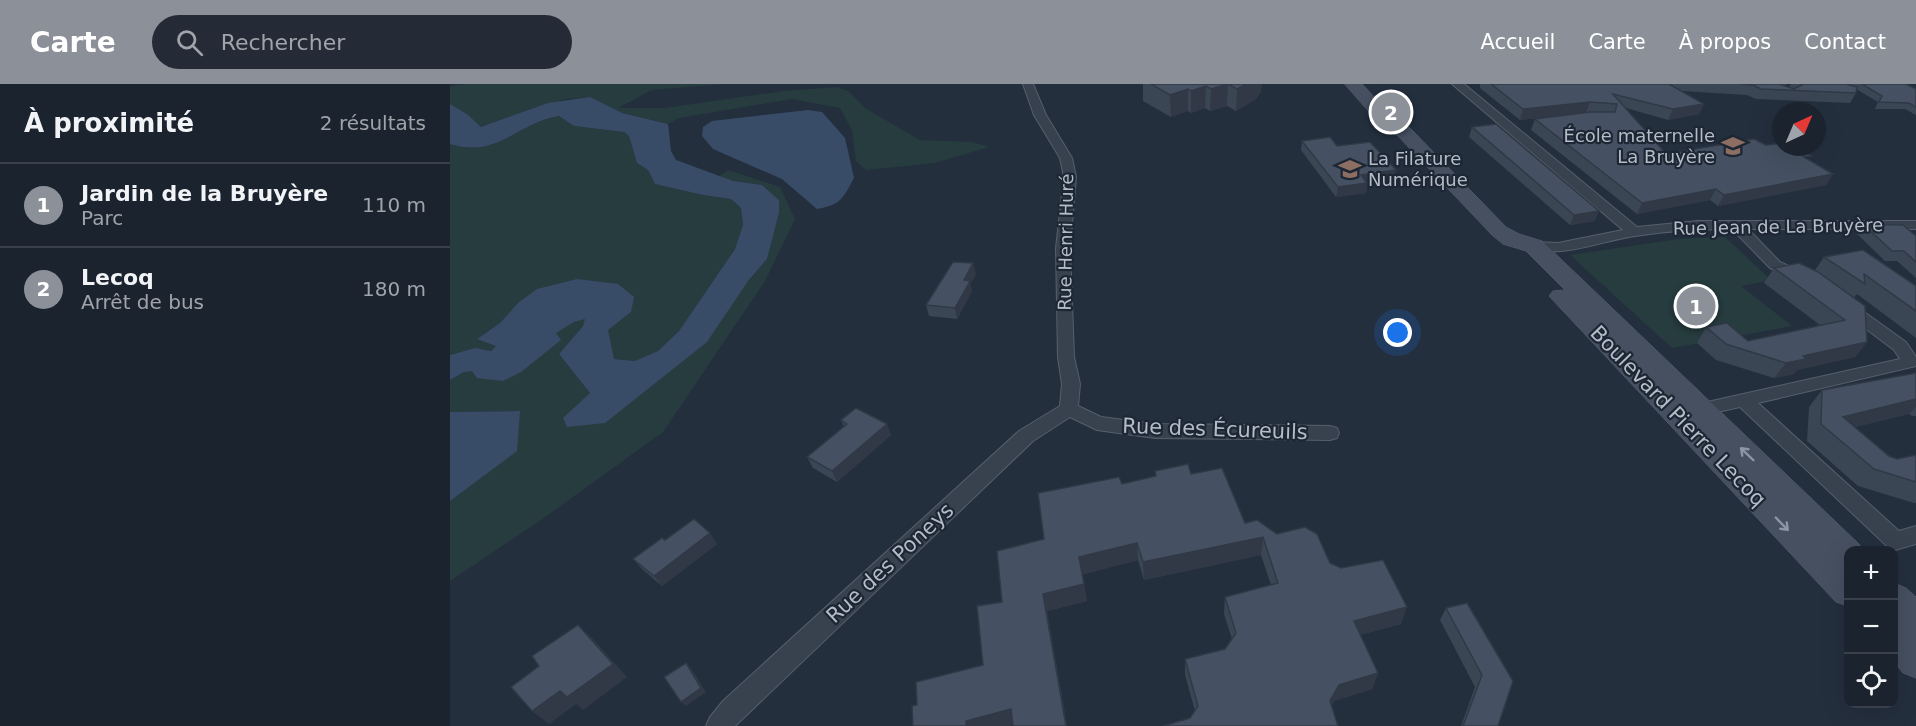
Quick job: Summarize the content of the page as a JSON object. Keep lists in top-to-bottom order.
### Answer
{
  "streets": {
    "street": [
      "Rue Jean de La Bruyère",
      "Rue Henri Huré",
      "Boulevard Pierre Lecoq",
      "Rue des Écureuils",
      "Rue des Poneys"
    ]
  },
  "crossings": [
    ["Rue Jean de La Bruyère", "Boulevard Pierre Lecoq"],
    ["Rue Henri Huré", "Rue des Écureuils"],
    ["Rue Henri Huré", "Rue des Poneys"],
    ["Rue des Écureuils", "Rue des Poneys"]
  ],
  "places": {
    "school or university": ["École maternelle La Bruyère", "La Filature Numérique"]
  },
  "north": "top right",
  "page": {
    "header": "Carte",
    "search": "Rechercher",
    "nav": [
      "Accueil",
      "Carte",
      "À propos",
      "Contact"
    ],
    "heading": ["À proximité", "2 résultats"],
    "pins": ["2", "1"],
    "list": [
      {
        "mark": "1",
        "name": "Jardin de la Bruyère",
        "note": "Parc",
        "value": "110 m"
      },
      {
        "mark": "2",
        "name": "Lecoq",
        "note": "Arrêt de bus",
        "value": "180 m"
      }
    ],
    "map_buttons": ["+", "−"]
  }
}
